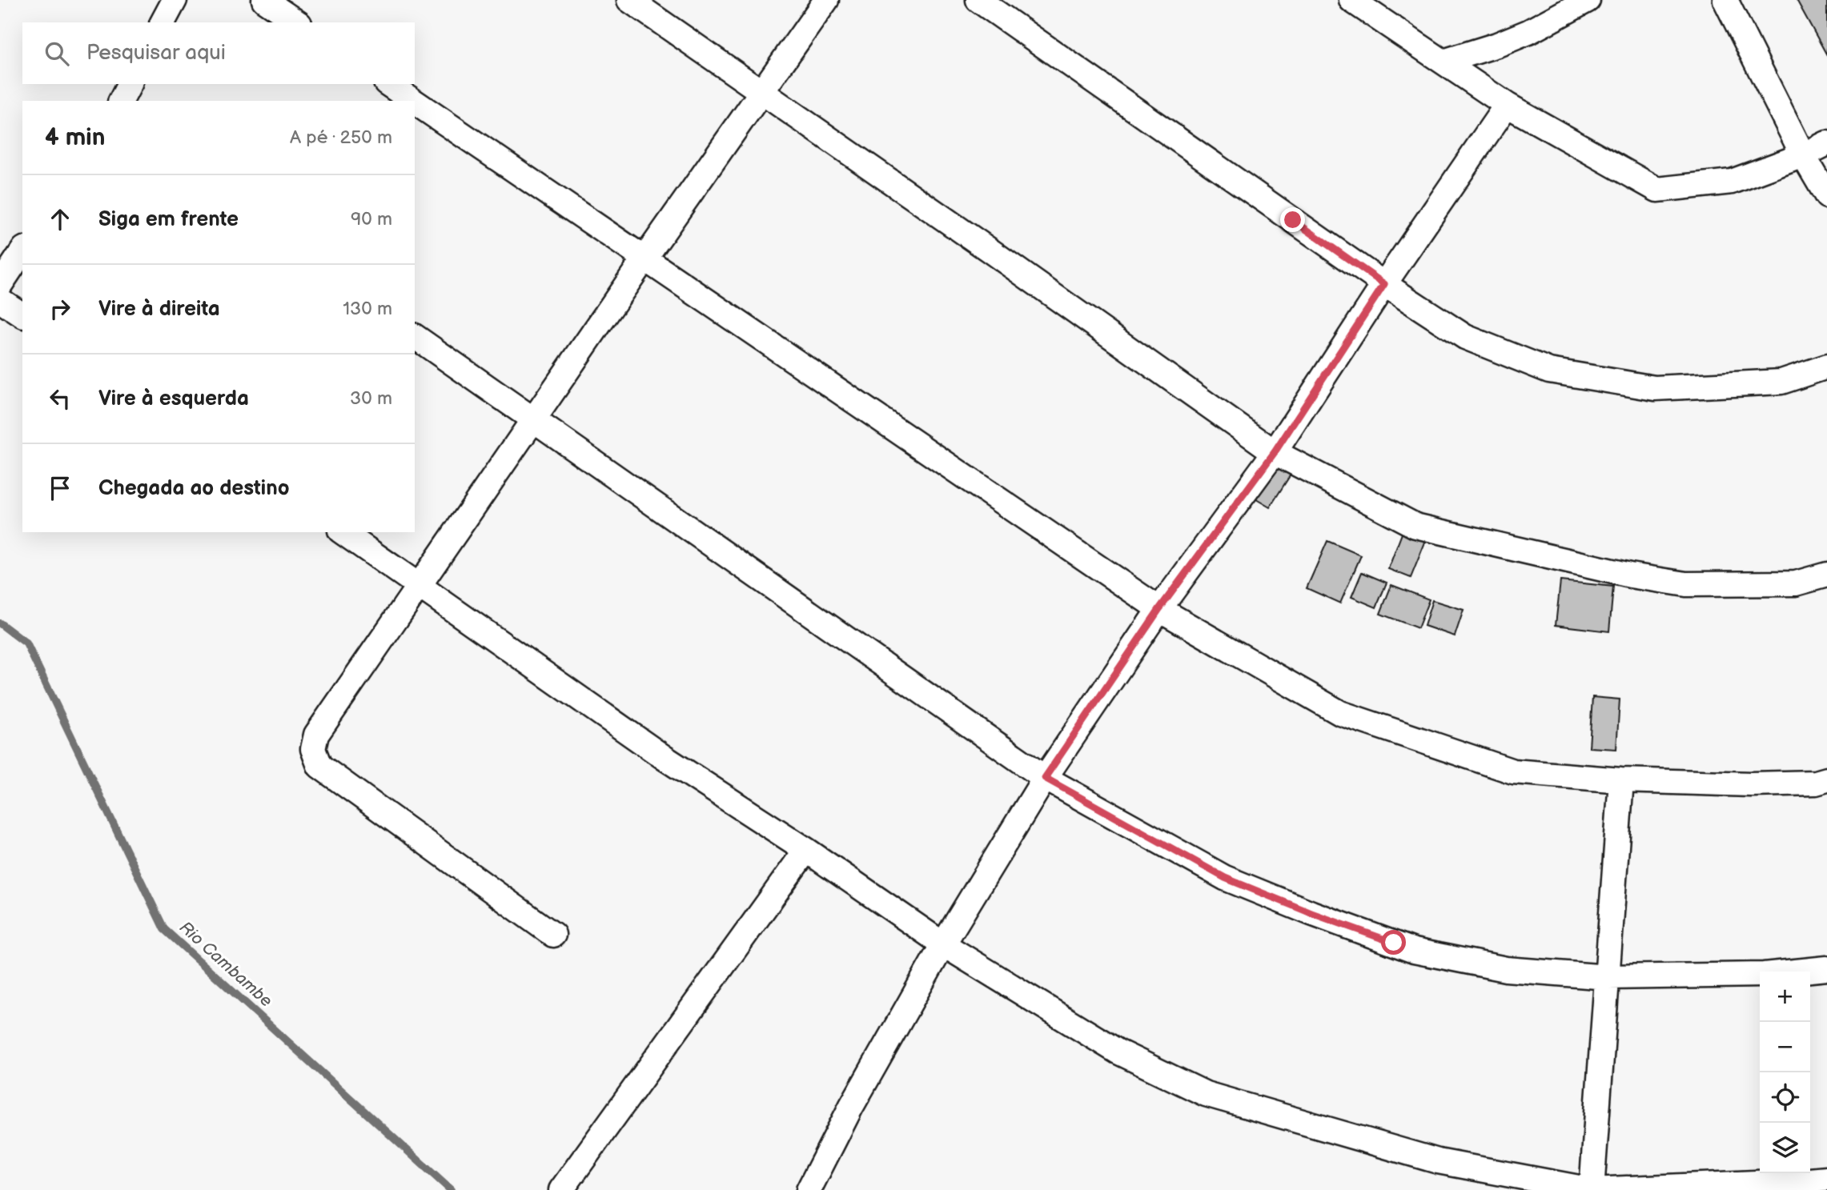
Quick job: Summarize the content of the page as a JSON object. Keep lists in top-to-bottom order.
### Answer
{
  "water": ["Rio Cambambe"],
  "page": {
    "search": "Pesquisar aqui",
    "heading": ["4 min", "A pé · 250 m"],
    "list": [
      ["Siga em frente", "90 m"],
      ["Vire à direita", "130 m"],
      ["Vire à esquerda", "30 m"],
      "Chegada ao destino"
    ],
    "map_buttons": ["+", "−"]
  }
}
